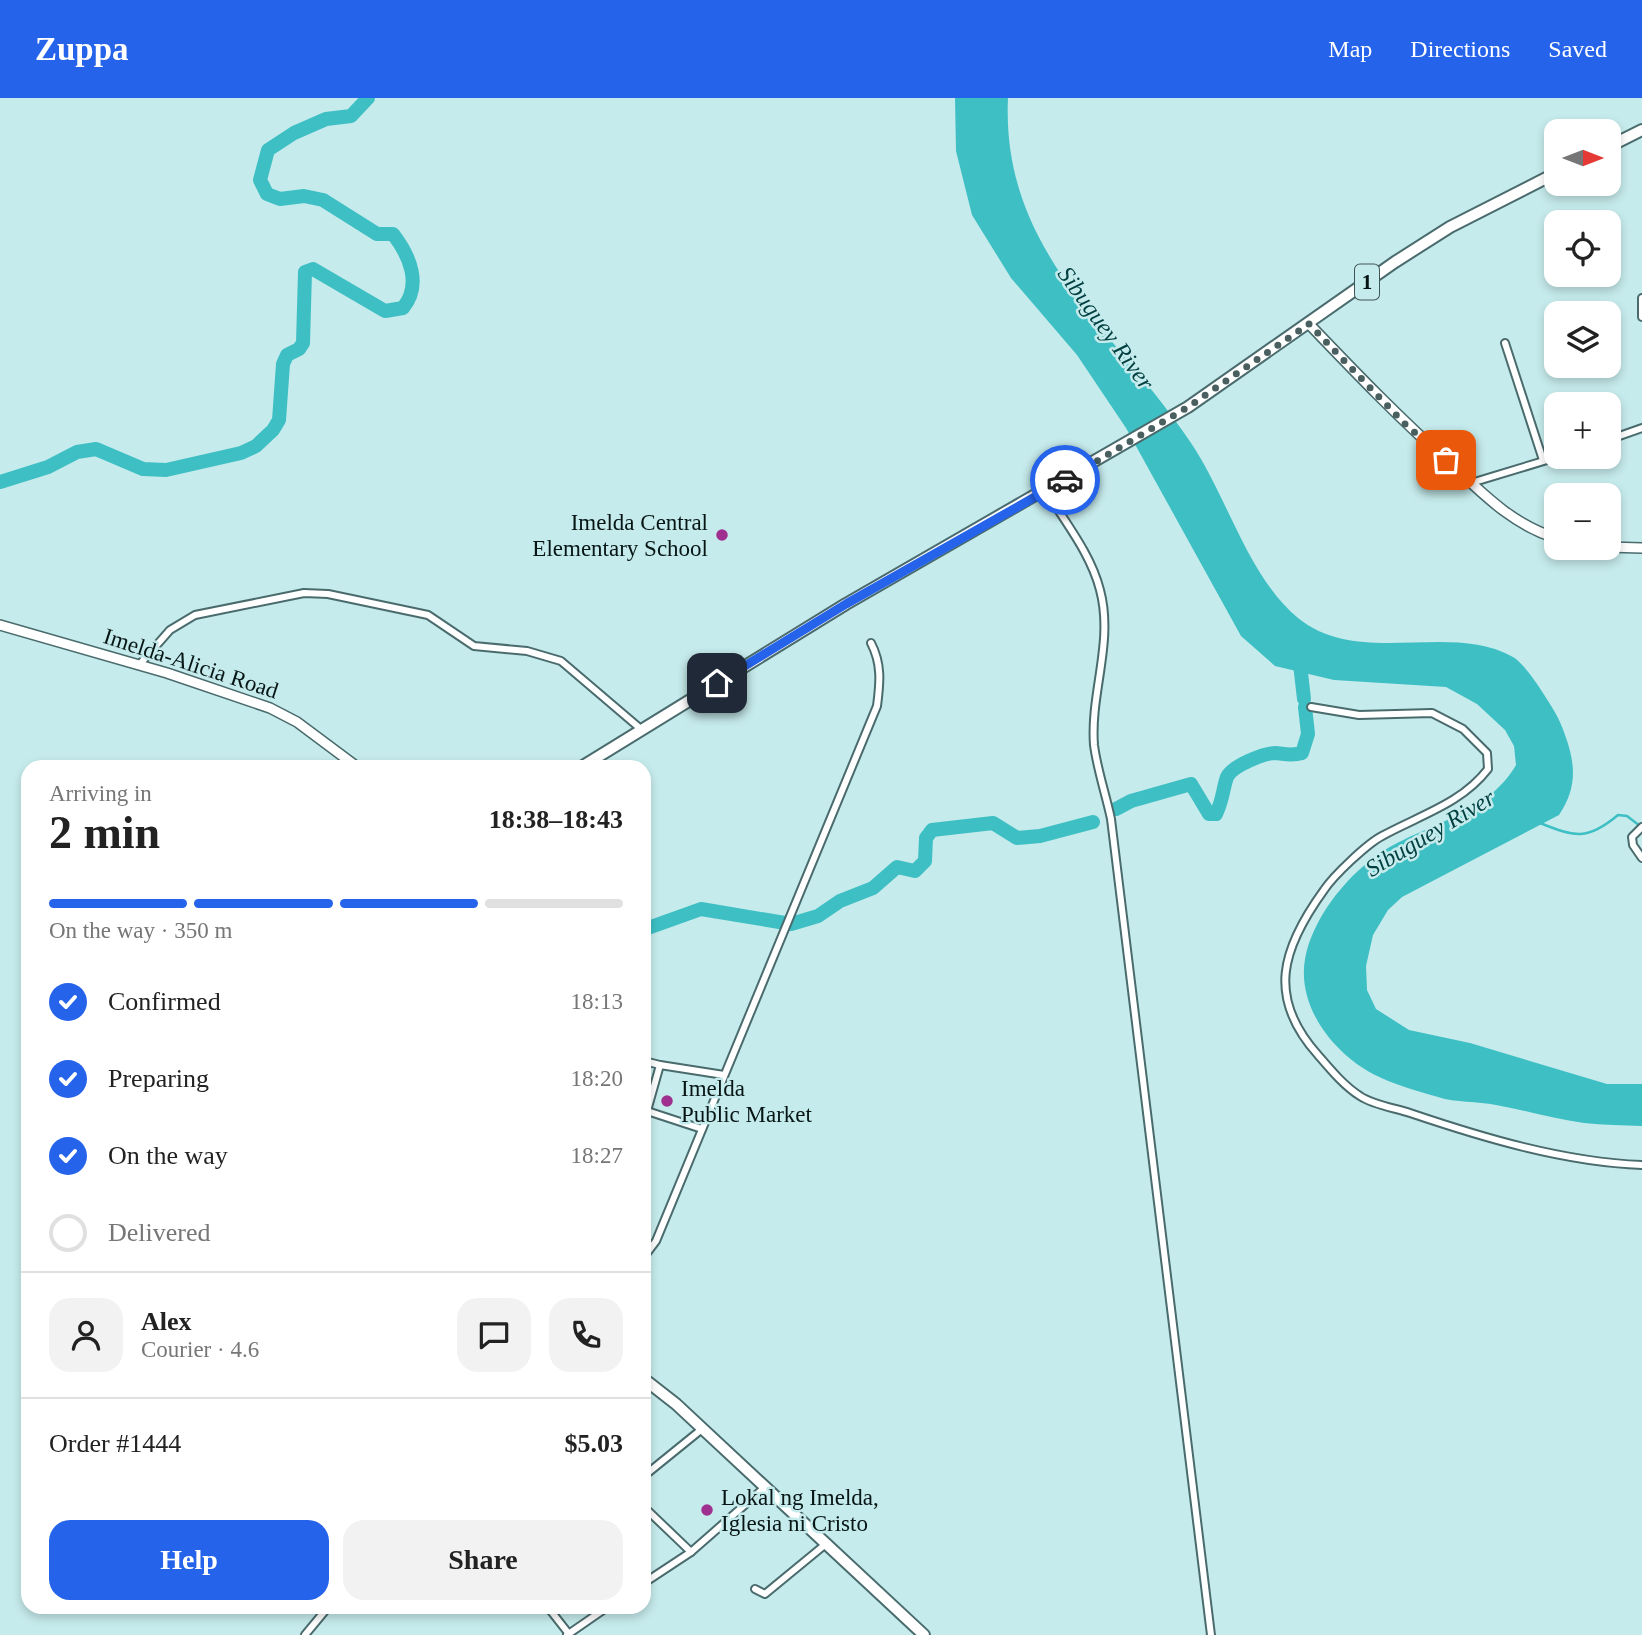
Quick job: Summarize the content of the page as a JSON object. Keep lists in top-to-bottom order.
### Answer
{
  "streets": {
    "highway": ["1"],
    "main road": ["Imelda-Alicia Road"]
  },
  "water": ["Sibuguey River"],
  "places": ["Imelda Central Elementary School", "Imelda Public Market", "Lokal ng Imelda, Iglesia ni Cristo"],
  "north": "right",
  "page": {
    "header": "Zuppa",
    "nav": ["Map", "Directions", "Saved"],
    "map_buttons": ["+", "−"],
    "heading": ["2 min", "Arriving in", "18:38–18:43"],
    "panel": [
      "Alex",
      "Courier · 4.6",
      "Order #1444",
      "$5.03"
    ],
    "bar": "On the way · 350 m",
    "list": [
      ["Confirmed", "18:13"],
      ["Preparing", "18:20"],
      ["On the way", "18:27"],
      "Delivered"
    ],
    "buttons": ["Help", "Share"]
  }
}
